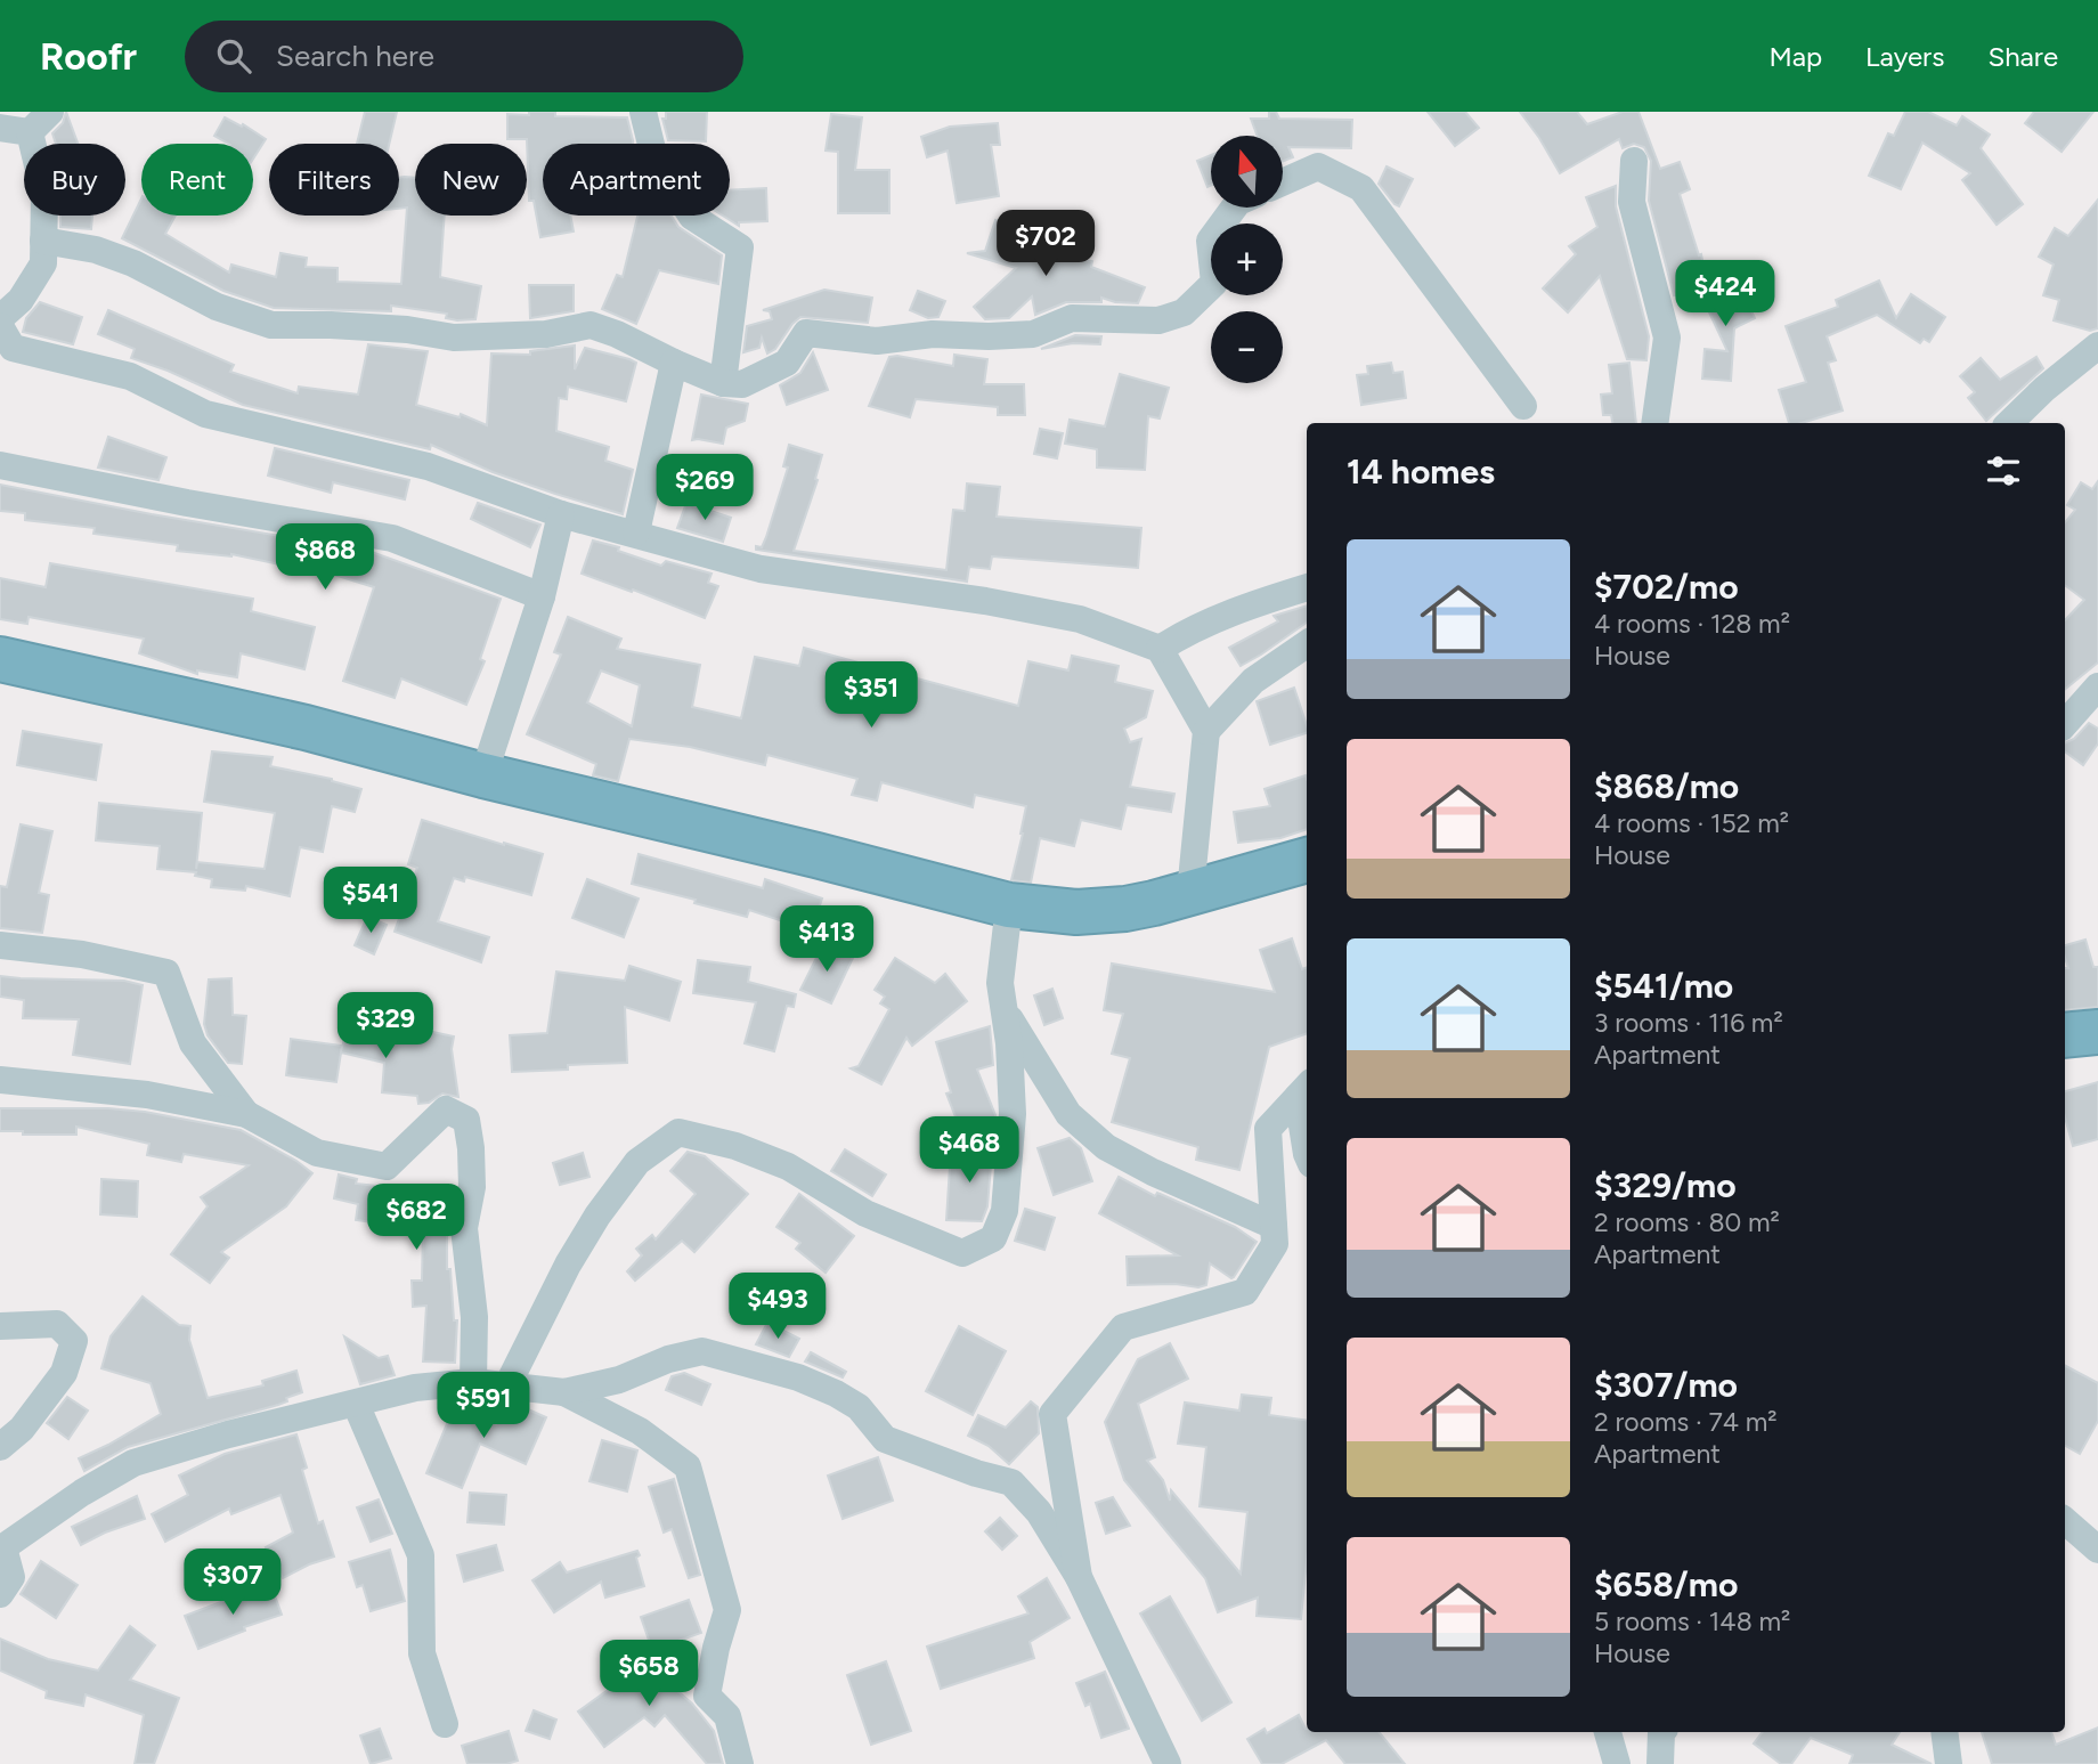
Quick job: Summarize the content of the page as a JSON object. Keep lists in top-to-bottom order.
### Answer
{
  "north": "top",
  "page": {
    "header": "Roofr",
    "search": "Search here",
    "nav": ["Map", "Layers", "Share"],
    "map_buttons": ["+", "−"],
    "chip": [
      "Buy",
      "Rent",
      "Filters",
      "New",
      "Apartment"
    ],
    "price": [
      "$702",
      "$424",
      "$269",
      "$868",
      "$351",
      "$541",
      "$413",
      "$329",
      "$468",
      "$682",
      "$493",
      "$591",
      "$307",
      "$658"
    ],
    "heading": "14 homes",
    "list": [
      {
        "name": "$702/mo",
        "note": "4 rooms · 128 m² · House"
      },
      {
        "name": "$868/mo",
        "note": "4 rooms · 152 m² · House"
      },
      {
        "name": "$541/mo",
        "note": "3 rooms · 116 m² · Apartment"
      },
      {
        "name": "$329/mo",
        "note": "2 rooms · 80 m² · Apartment"
      },
      {
        "name": "$307/mo",
        "note": "2 rooms · 74 m² · Apartment"
      },
      {
        "name": "$658/mo",
        "note": "5 rooms · 148 m² · House"
      }
    ]
  }
}
